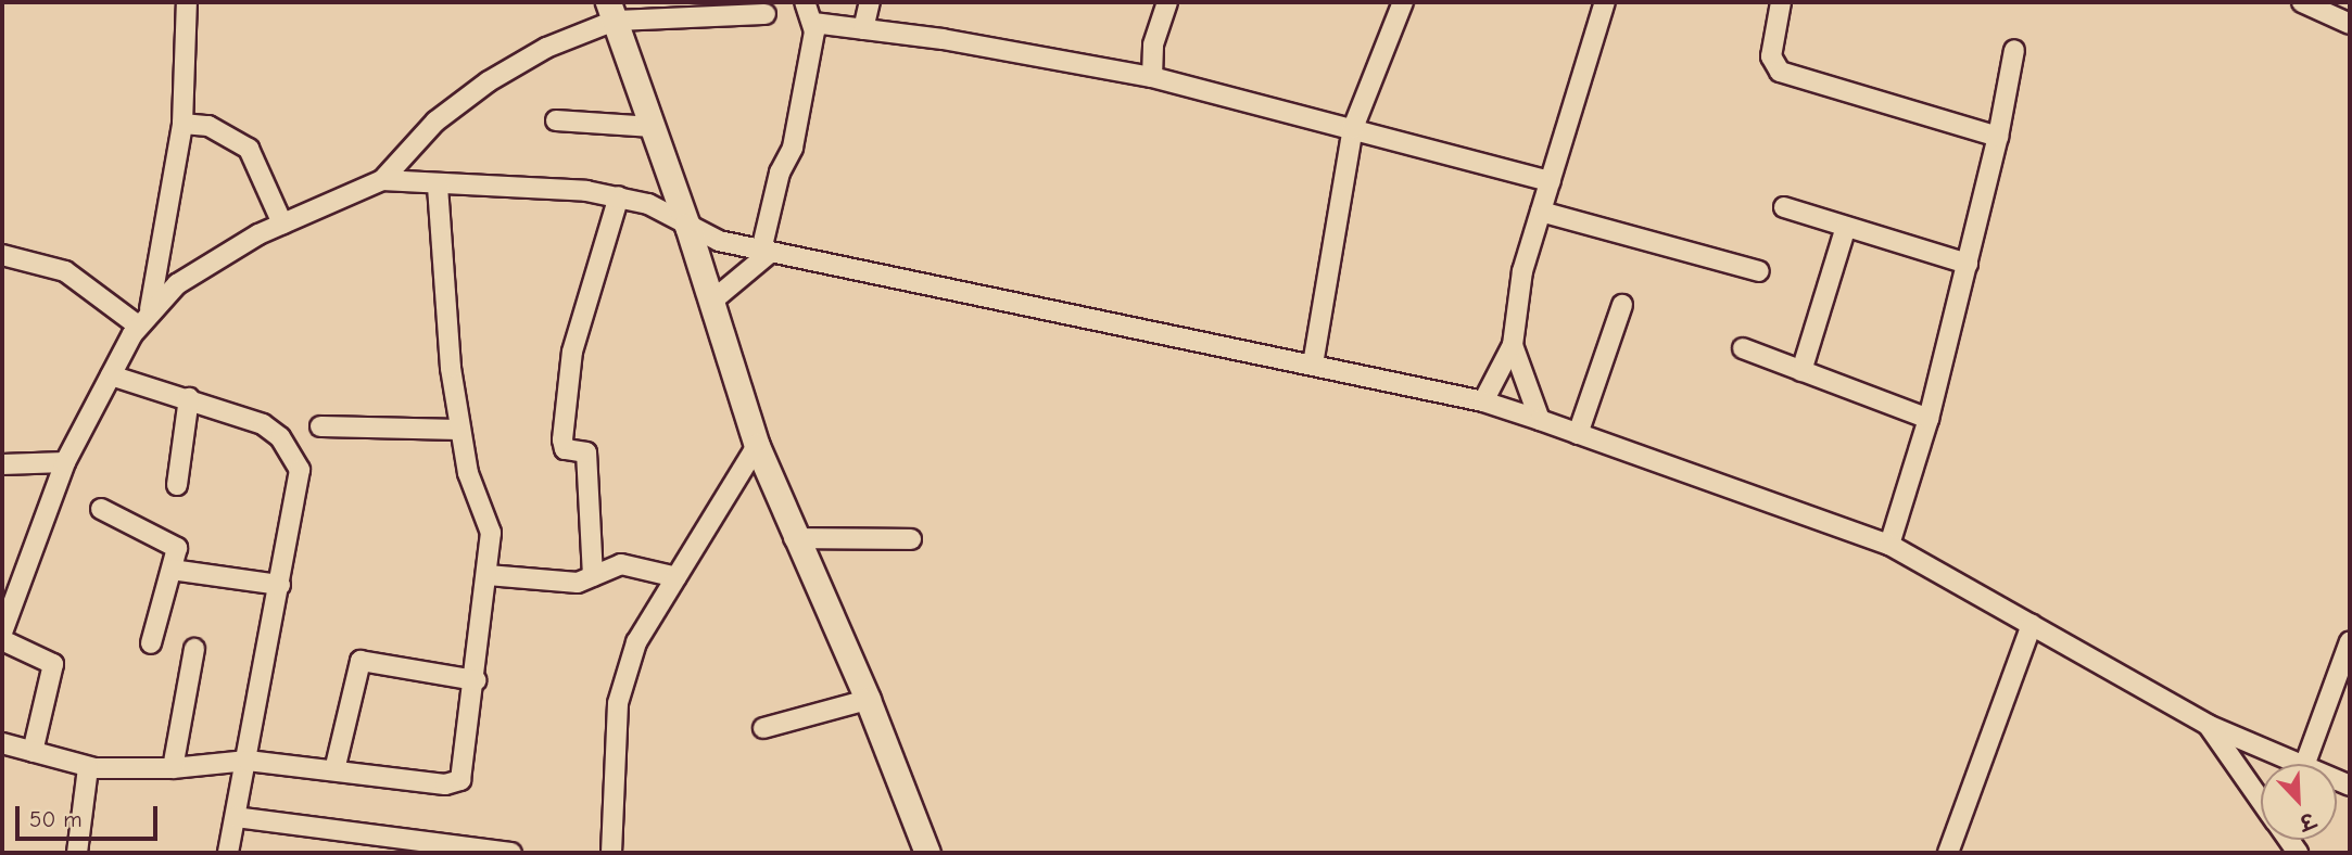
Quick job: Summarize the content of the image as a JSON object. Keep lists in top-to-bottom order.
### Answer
{
  "scale_bar": "50 m",
  "north": "bottom right"
}
